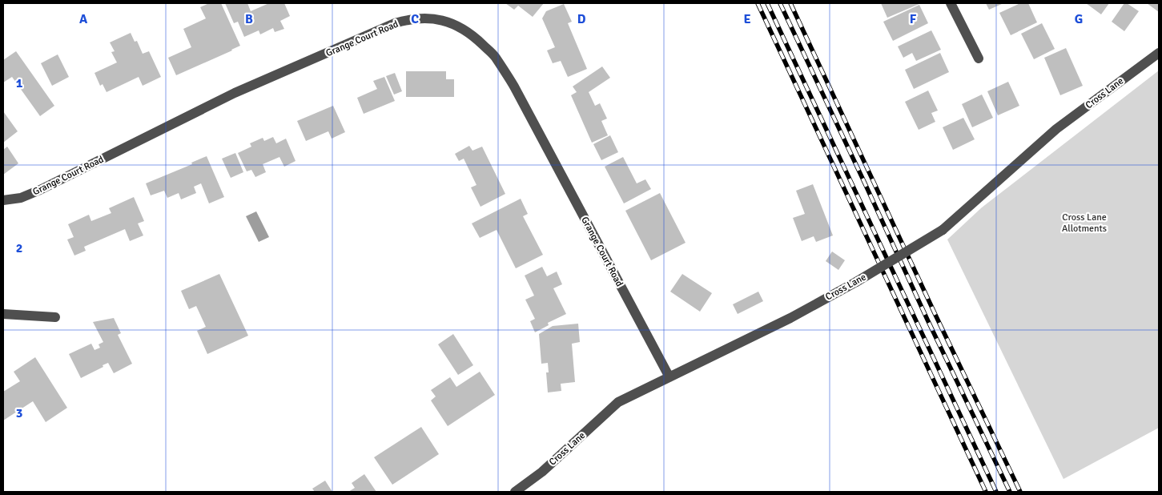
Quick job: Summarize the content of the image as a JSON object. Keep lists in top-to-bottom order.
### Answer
{
  "streets": {
    "street": ["Grange Court Road", "Cross Lane"]
  },
  "crossings": [
    ["Grange Court Road", "Cross Lane"]
  ],
  "parks": ["Cross Lane Allotments"],
  "grid": {
    "columns": [
      "A",
      "B",
      "C",
      "D",
      "E",
      "F",
      "G"
    ],
    "rows": ["1", "2", "3"]
  }
}
